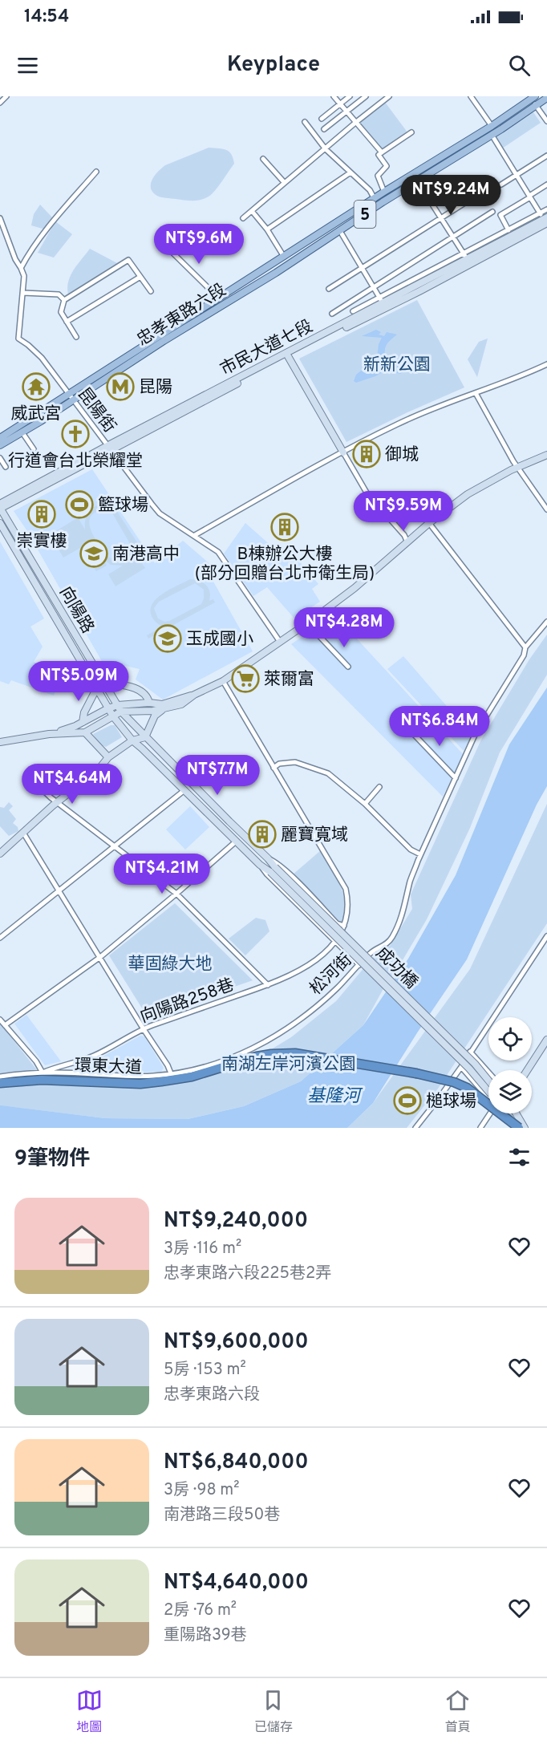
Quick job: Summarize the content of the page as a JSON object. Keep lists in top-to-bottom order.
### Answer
{
  "streets": {
    "highway": ["環東大道"],
    "main road": [
      "5",
      "忠孝東路六段",
      "市民大道七段",
      "向陽路",
      "成功橋"
    ],
    "street": ["昆陽街", "松河街", "向陽路258巷"]
  },
  "crossings": [
    ["忠孝東路六段", "昆陽街"],
    ["市民大道七段", "昆陽街"],
    ["市民大道七段", "向陽路"],
    ["向陽路", "成功橋"],
    ["成功橋", "環東大道"],
    ["松河街", "向陽路258巷"]
  ],
  "water": ["基隆河"],
  "parks": ["新新公園", "華固綠大地", "南湖左岸河濱公園"],
  "places": {
    "temple": ["威武宮"],
    "metro station": ["昆陽"],
    "church": ["行道會台北榮耀堂"],
    "building": [
      "御城",
      "崇實樓",
      "B棟辦公大樓 (部分回贈台北市衛生局)",
      "麗寶寬域"
    ],
    "sports": ["籃球場", "槌球場"],
    "school or university": ["南港高中", "玉成國小"],
    "supermarket": ["萊爾富"]
  },
  "page": {
    "status": "14:54",
    "header": "Keyplace",
    "price": [
      "NT$9.24M",
      "NT$9.6M",
      "NT$9.59M",
      "NT$4.28M",
      "NT$5.09M",
      "NT$6.84M",
      "NT$7.7M",
      "NT$4.64M",
      "NT$4.21M"
    ],
    "heading": "9筆物件",
    "list": [
      {
        "name": "NT$9,240,000",
        "note": "3房 · 116 m² · 忠孝東路六段225巷2弄"
      },
      {
        "name": "NT$9,600,000",
        "note": "5房 · 153 m² · 忠孝東路六段"
      },
      {
        "name": "NT$6,840,000",
        "note": "3房 · 98 m² · 南港路三段50巷"
      },
      {
        "name": "NT$4,640,000",
        "note": "2房 · 76 m² · 重陽路39巷"
      }
    ],
    "tabs": ["地圖", "已儲存", "首頁"]
  }
}
